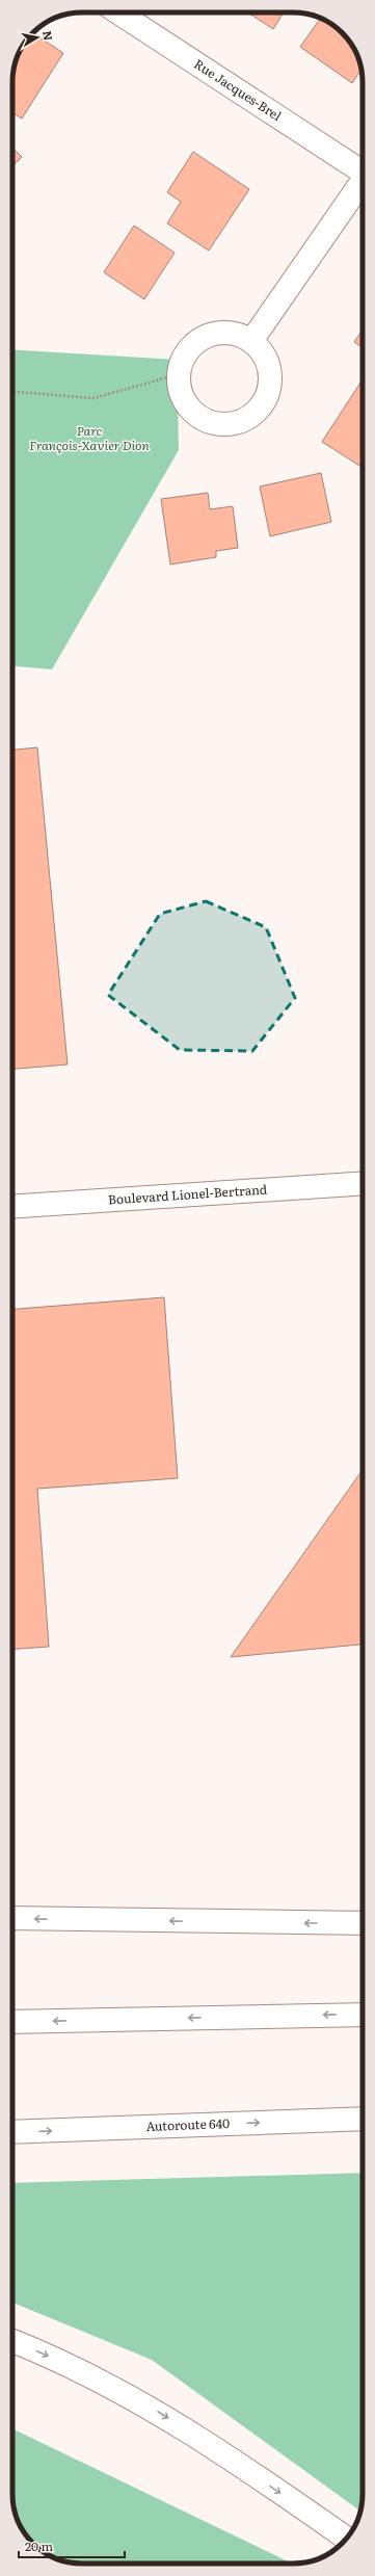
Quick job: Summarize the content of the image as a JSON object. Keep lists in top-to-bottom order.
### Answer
{
  "streets": {
    "main road": ["Rue Jacques-Brel", "Boulevard Lionel-Bertrand", "Autoroute 640"]
  },
  "parks": ["Parc François-Xavier Dion"],
  "scale_bar": "20 m",
  "north": "right"
}
